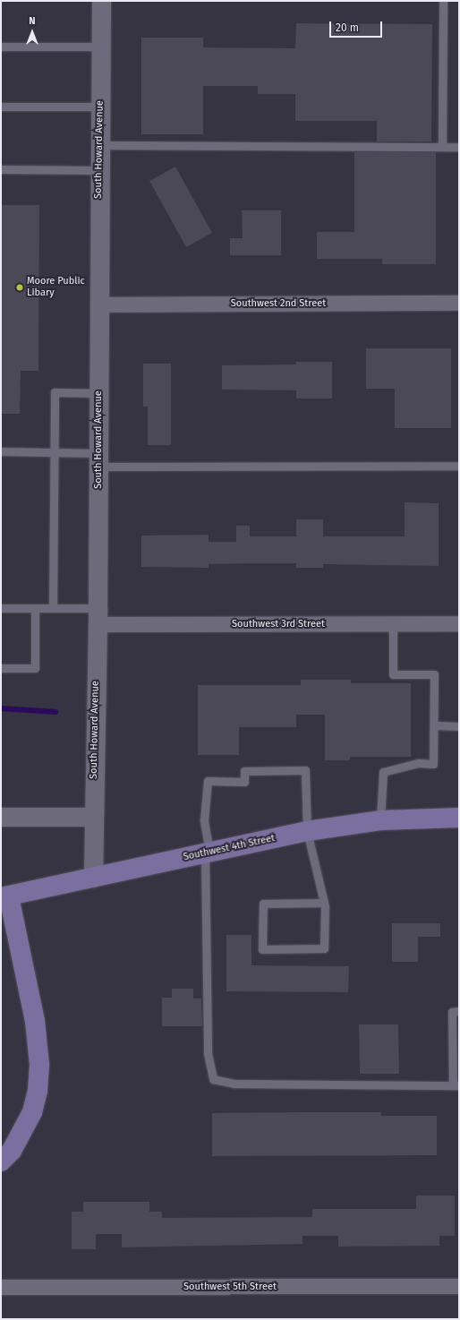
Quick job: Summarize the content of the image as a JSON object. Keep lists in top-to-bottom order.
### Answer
{
  "streets": {
    "main road": ["Southwest 4th Street"],
    "street": [
      "South Howard Avenue",
      "Southwest 2nd Street",
      "Southwest 3rd Street",
      "Southwest 5th Street"
    ]
  },
  "crossings": [
    ["South Howard Avenue", "Southwest 2nd Street"],
    ["South Howard Avenue", "Southwest 3rd Street"],
    ["South Howard Avenue", "Southwest 4th Street"]
  ],
  "places": ["Moore Public Libary"],
  "scale_bar": "20 m",
  "north": "top"
}
